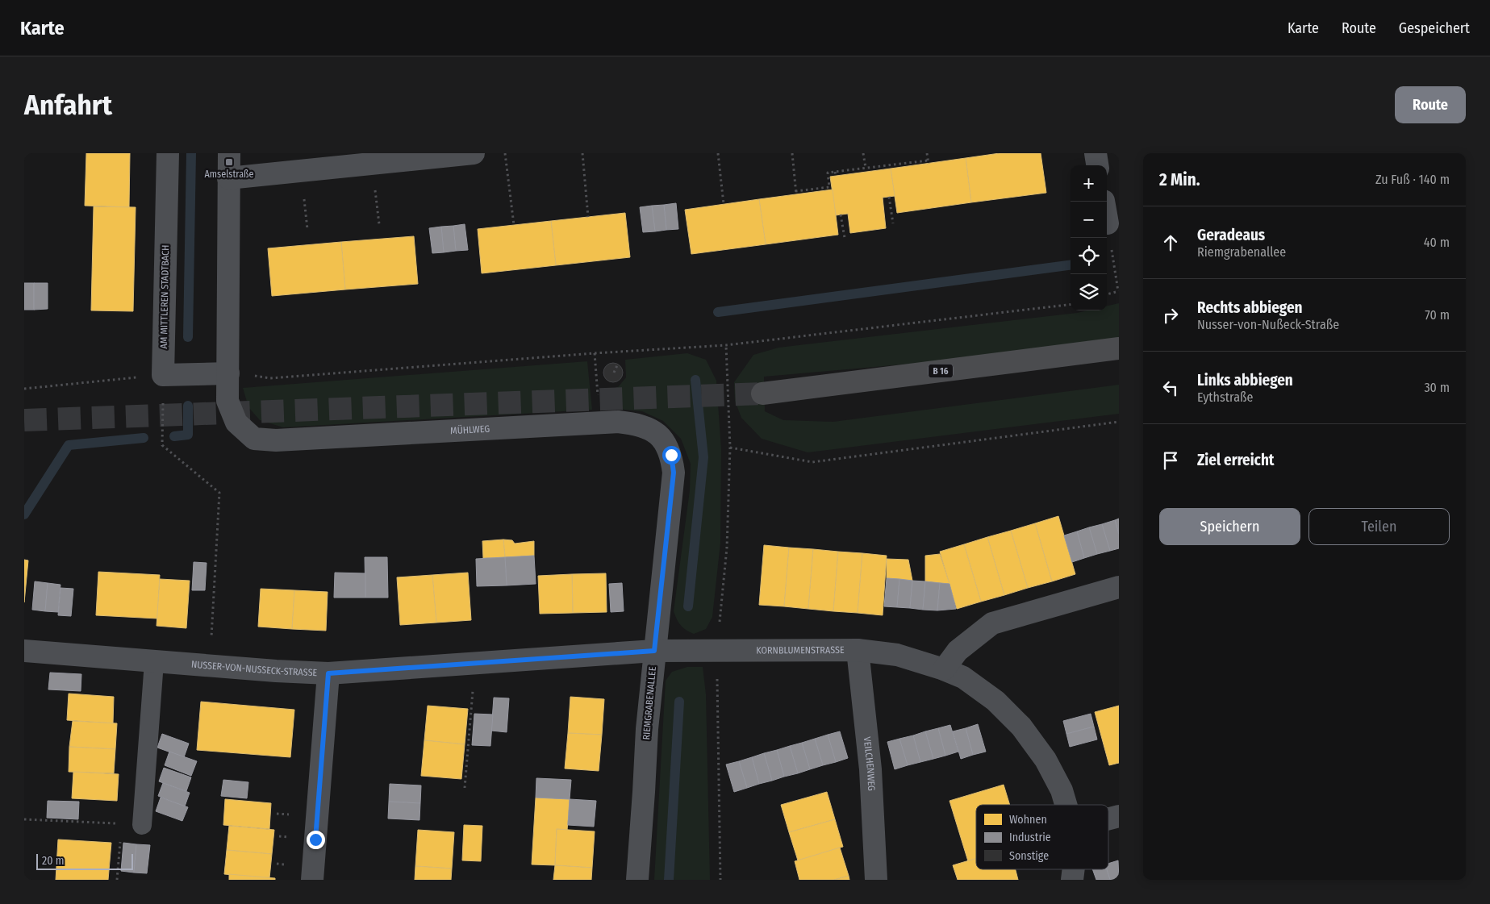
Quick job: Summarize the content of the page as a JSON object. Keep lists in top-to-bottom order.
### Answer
{
  "streets": {
    "main road": ["B 16"],
    "street": [
      "AM MITTLEREN STADTBACH",
      "MÜHLWEG",
      "KORNBLUMENSTRASSE",
      "NUSSER-VON-NUSSECK-STRASSE",
      "RIEMGRABENALLEE",
      "VEILCHENWEG"
    ]
  },
  "crossings": [
    ["MÜHLWEG", "RIEMGRABENALLEE"],
    ["KORNBLUMENSTRASSE", "NUSSER-VON-NUSSECK-STRASSE"],
    ["KORNBLUMENSTRASSE", "RIEMGRABENALLEE"],
    ["KORNBLUMENSTRASSE", "VEILCHENWEG"],
    ["NUSSER-VON-NUSSECK-STRASSE", "RIEMGRABENALLEE"]
  ],
  "places": {
    "transit": ["Amselstraße"]
  },
  "legend": ["Wohnen", "Industrie", "Sonstige"],
  "scale_bar": "20 m",
  "page": {
    "header": "Karte",
    "nav": ["Karte", "Route", "Gespeichert"],
    "buttons": [
      "Route",
      ["Speichern", "Teilen"]
    ],
    "title": "Anfahrt",
    "heading": ["2 Min.", "Zu Fuß · 140 m"],
    "map_buttons": ["+", "−"],
    "list": [
      ["Geradeaus", "Riemgrabenallee", "40 m"],
      ["Rechts abbiegen", "Nusser-von-Nußeck-Straße", "70 m"],
      ["Links abbiegen", "Eythstraße", "30 m"],
      "Ziel erreicht"
    ],
    "scale": "20 m"
  }
}
